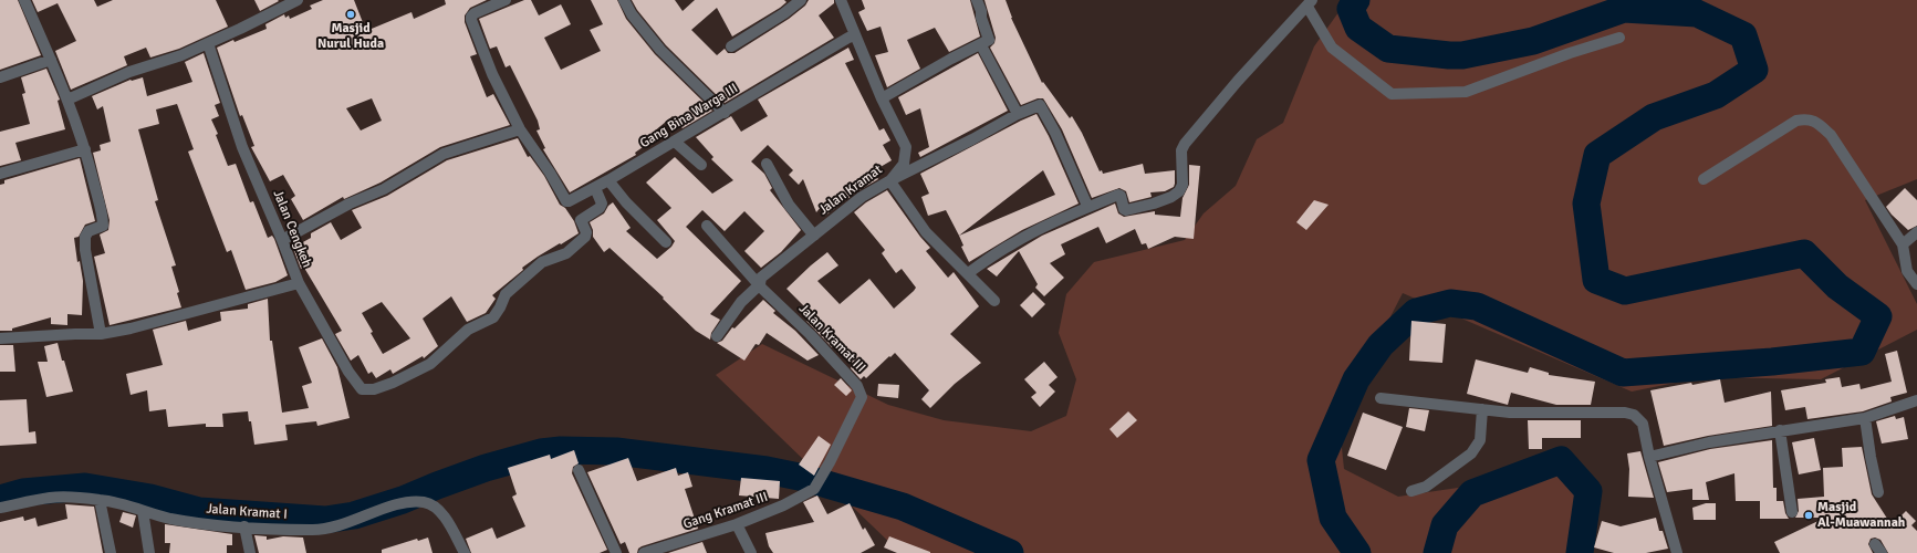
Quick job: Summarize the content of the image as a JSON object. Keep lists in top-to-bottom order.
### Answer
{
  "streets": {
    "street": [
      "Gang Bina Warga III",
      "Jalan Kramat",
      "Jalan Cengkeh",
      "Jalan Kramat III",
      "Gang Kramat III",
      "Jalan Kramat I"
    ]
  },
  "crossings": [
    ["Gang Bina Warga III", "Jalan Kramat"],
    ["Jalan Kramat", "Jalan Kramat III"],
    ["Jalan Kramat III", "Gang Kramat III"]
  ],
  "places": ["Masjid Nurul Huda", "Masjid Al-Muawannah"]
}
